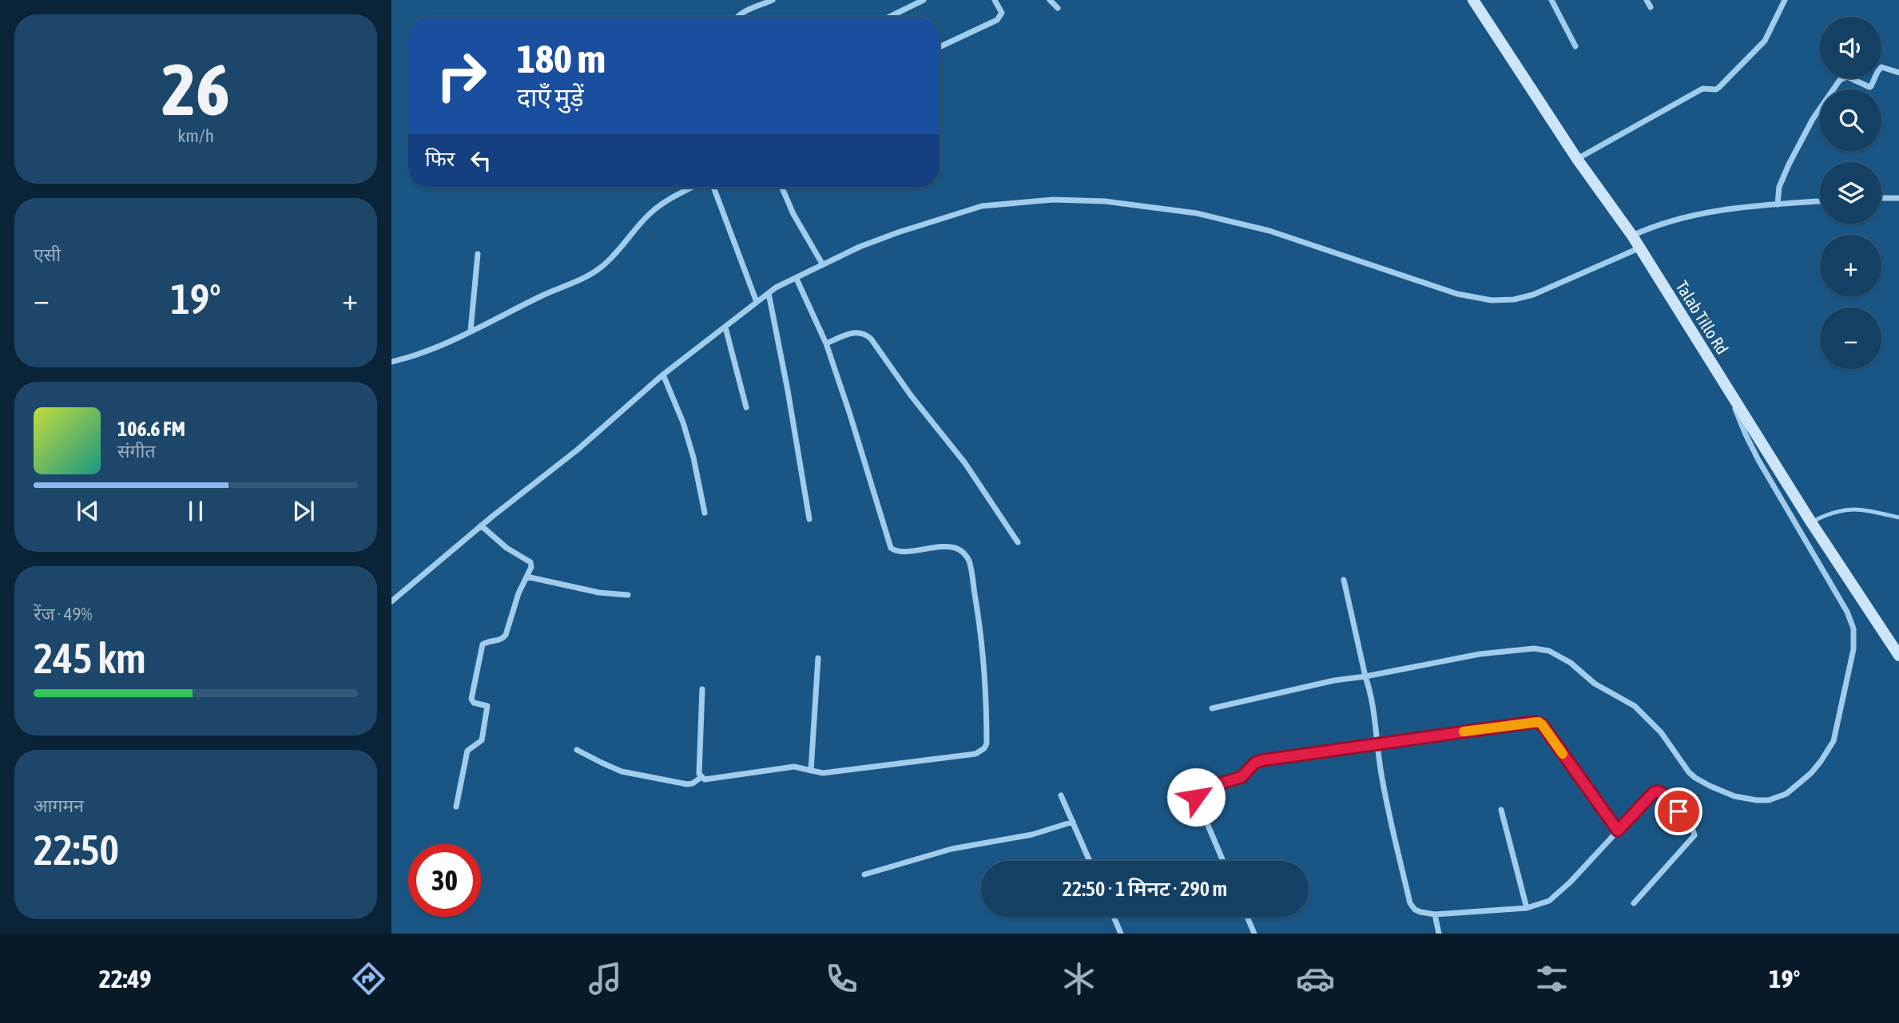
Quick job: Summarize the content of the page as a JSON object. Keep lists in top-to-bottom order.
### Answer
{
  "streets": {
    "main road": ["Talab Tillo Rd"]
  },
  "page": {
    "tile": [
      ["26", "km/h"],
      "एसी",
      ["रेंज · 49%", "245 km"],
      ["आगमन", "22:50"]
    ],
    "map_buttons": ["+", "−"],
    "turn": ["180 m", "दाएँ मुड़ें"],
    "then": "फिर",
    "heat": ["−", "19°", "+"],
    "song": ["106.6 FM", "संगीत"],
    "limit": "30",
    "trip": "22:50 · 1 मिनट · 290 m",
    "tabs": ["22:49", "19°"]
  }
}
